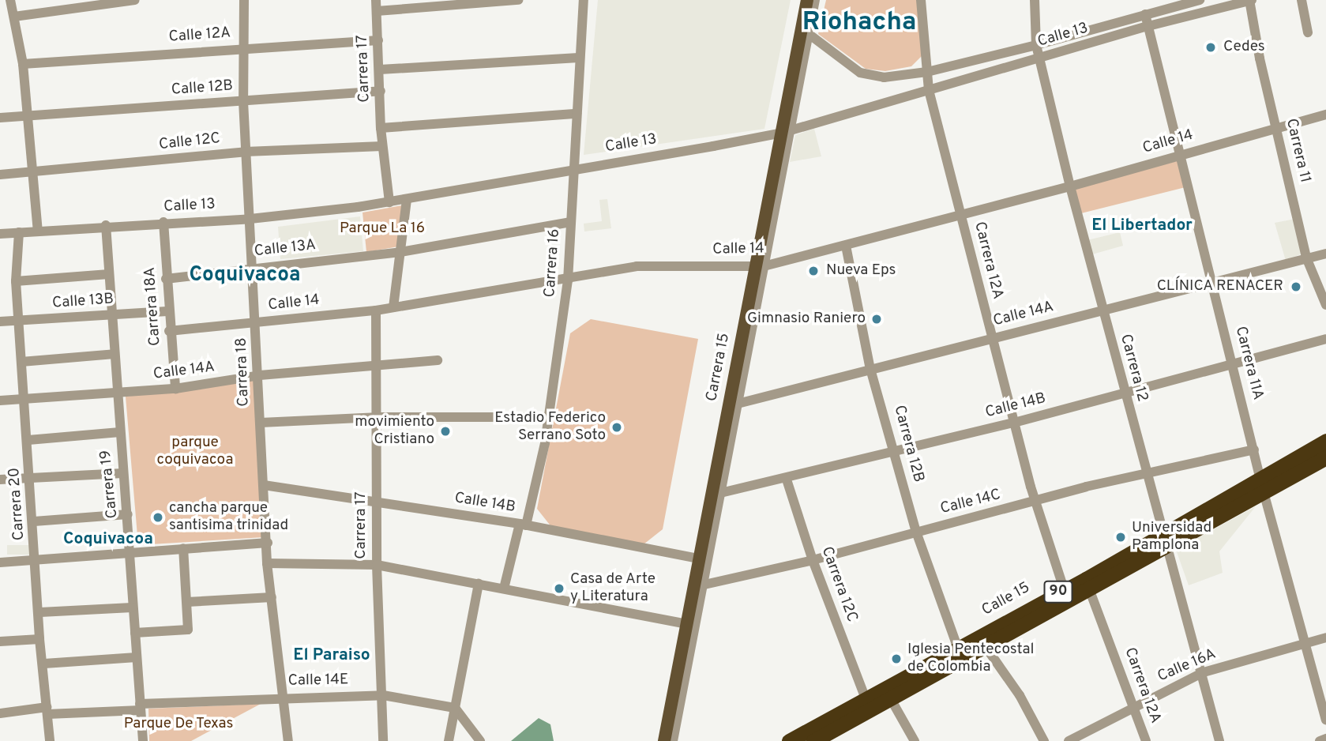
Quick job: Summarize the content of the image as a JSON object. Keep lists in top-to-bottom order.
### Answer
{
  "streets": {
    "highway": ["90", "Calle 15"],
    "main road": ["Carrera 15"],
    "street": [
      "Calle 12A",
      "Calle 13",
      "Carrera 17",
      "Calle 12B",
      "Calle 12C",
      "Calle 14",
      "Carrera 11",
      "Calle 13A",
      "Carrera 12A",
      "Carrera 16",
      "Calle 13B",
      "Carrera 18A",
      "Calle 14A",
      "Carrera 11A",
      "Carrera 12",
      "Carrera 18",
      "Calle 14B",
      "Carrera 12B",
      "Carrera 19",
      "Calle 14C",
      "Carrera 20",
      "Carrera 12C",
      "Calle 16A",
      "Calle 14E"
    ]
  },
  "crossings": [
    ["Calle 12A", "Carrera 17"],
    ["Calle 12A", "Carrera 18"],
    ["Calle 13", "Carrera 17"],
    ["Calle 13", "Carrera 11"],
    ["Calle 13", "Carrera 12A"],
    ["Calle 13", "Carrera 16"],
    ["Calle 13", "Carrera 18A"],
    ["Calle 13", "Carrera 11A"],
    ["Calle 13", "Carrera 15"],
    ["Calle 13", "Carrera 12"],
    ["Calle 13", "Carrera 18"],
    ["Calle 13", "Carrera 19"],
    ["Calle 13", "Carrera 20"],
    ["Carrera 17", "Calle 12B"],
    ["Carrera 17", "Calle 12C"],
    ["Carrera 17", "Calle 14"],
    ["Carrera 17", "Calle 14A"],
    ["Carrera 17", "Calle 14B"],
    ["Carrera 17", "Calle 14E"],
    ["Calle 12B", "Carrera 18"],
    ["Calle 12C", "Carrera 18"],
    ["Calle 14", "Carrera 11"],
    ["Calle 14", "Carrera 12A"],
    ["Calle 14", "Carrera 16"],
    ["Calle 14", "Carrera 18A"],
    ["Calle 14", "Carrera 11A"],
    ["Calle 14", "Carrera 15"],
    ["Calle 14", "Carrera 12"],
    ["Calle 14", "Carrera 18"],
    ["Calle 14", "Carrera 12B"],
    ["Carrera 11", "Calle 14A"],
    ["Calle 13A", "Carrera 16"],
    ["Calle 13A", "Carrera 18A"],
    ["Calle 13A", "Carrera 18"],
    ["Carrera 12A", "Calle 14A"],
    ["Carrera 12A", "Calle 14B"],
    ["Carrera 12A", "Calle 14C"],
    ["Carrera 12A", "Calle 15"],
    ["Carrera 12A", "Calle 16A"],
    ["Carrera 16", "Calle 14B"],
    ["Calle 13B", "Carrera 18A"],
    ["Calle 13B", "Carrera 19"],
    ["Calle 13B", "Carrera 20"],
    ["Carrera 18A", "Calle 14A"],
    ["Calle 14A", "Carrera 11A"],
    ["Calle 14A", "Carrera 15"],
    ["Calle 14A", "Carrera 12"],
    ["Calle 14A", "Carrera 18"],
    ["Calle 14A", "Carrera 12B"],
    ["Calle 14A", "Carrera 19"],
    ["Calle 14A", "Carrera 20"],
    ["Carrera 11A", "Calle 14B"],
    ["Carrera 11A", "Calle 14C"],
    ["Carrera 11A", "Calle 15"],
    ["Carrera 11A", "Calle 16A"],
    ["Carrera 15", "Calle 14B"],
    ["Carrera 15", "Calle 14C"],
    ["Carrera 12", "Calle 14B"],
    ["Carrera 12", "Calle 14C"],
    ["Carrera 12", "Calle 15"],
    ["Carrera 12", "Calle 16A"],
    ["Carrera 18", "Calle 14B"],
    ["Carrera 18", "Calle 14E"],
    ["Calle 14B", "Carrera 12B"],
    ["Calle 14B", "Carrera 12C"],
    ["Carrera 12B", "Calle 14C"],
    ["Carrera 12B", "Calle 15"],
    ["Carrera 19", "Calle 14E"],
    ["Calle 14C", "Carrera 12C"],
    ["Carrera 20", "Calle 14E"],
    ["Carrera 12C", "Calle 15"]
  ],
  "districts": [
    "Riohacha",
    "El Libertador",
    "Coquivacoa",
    "Coquivacoa",
    "El Paraiso"
  ],
  "parks": ["Parque La 16", "parque coquivacoa", "Parque De Texas"],
  "places": [
    "Cedes",
    "Nueva Eps",
    "CLÍNICA RENACER",
    "Gimnasio Raniero",
    "Estadio Federico Serrano Soto",
    "movimiento Cristiano",
    "cancha parque santisima trinidad",
    "Universidad Pamplona",
    "Casa de Arte y Literatura",
    "Iglesia Pentecostal de Colombia"
  ]
}
